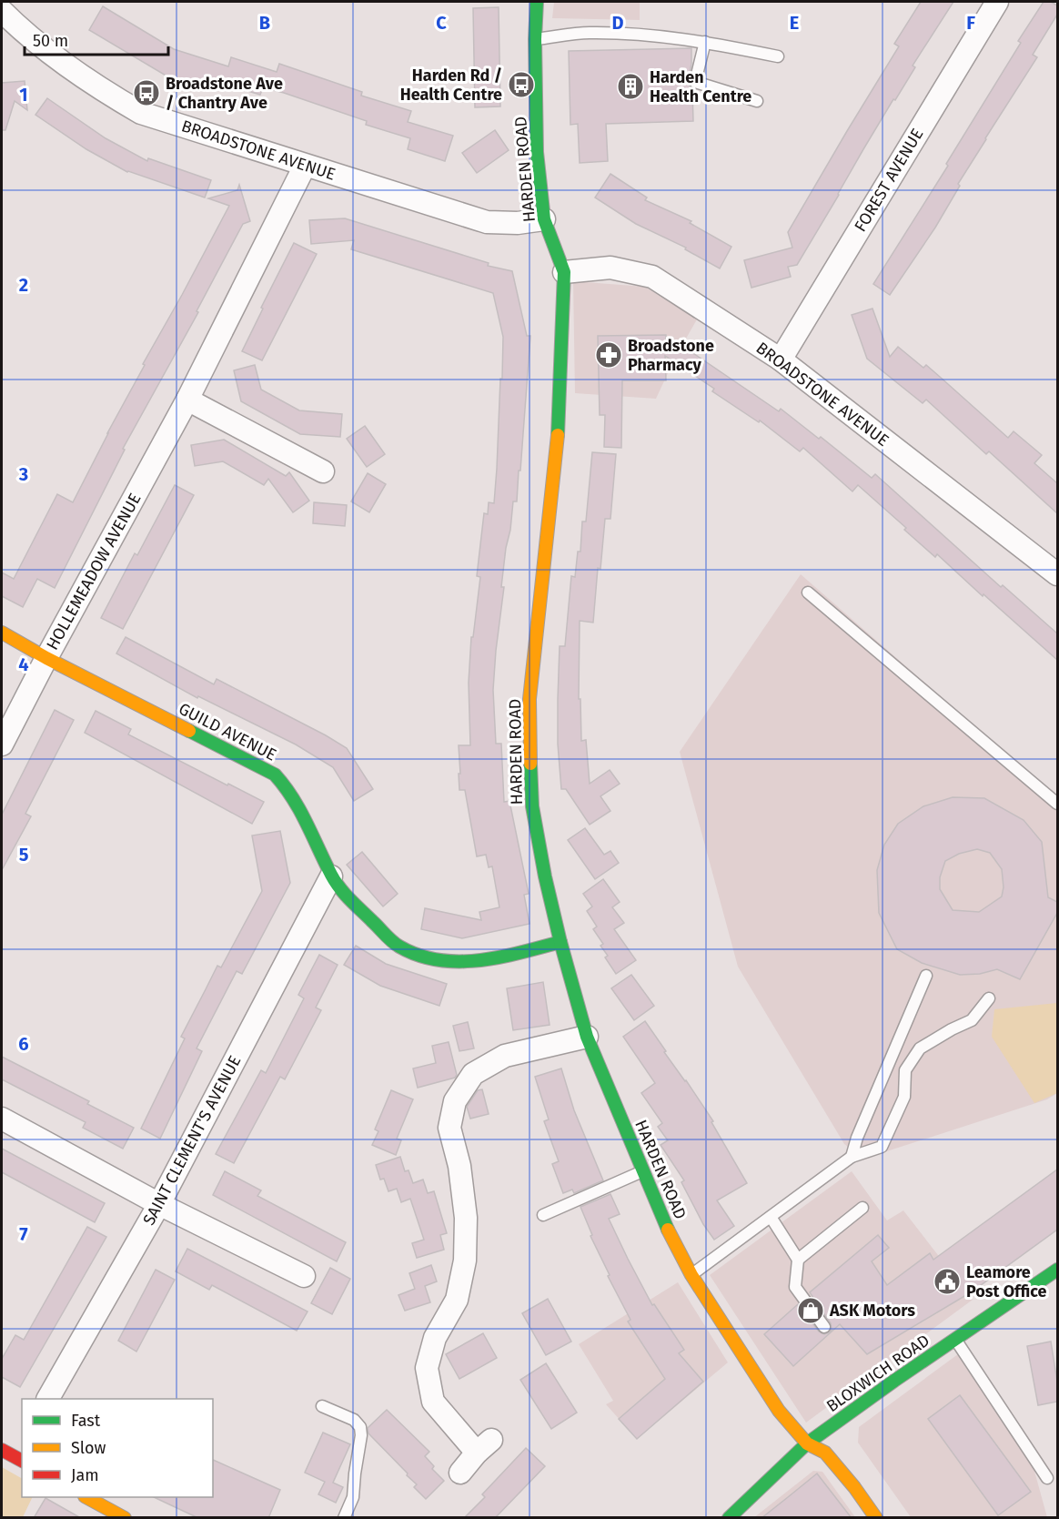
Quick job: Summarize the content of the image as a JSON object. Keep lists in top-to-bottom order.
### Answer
{
  "streets": {
    "street": [
      "BROADSTONE AVENUE",
      "HARDEN ROAD",
      "FOREST AVENUE",
      "HOLLEMEADOW AVENUE",
      "GUILD AVENUE",
      "SAINT CLEMENT'S AVENUE",
      "BLOXWICH ROAD"
    ]
  },
  "crossings": [
    ["BROADSTONE AVENUE", "HARDEN ROAD"],
    ["BROADSTONE AVENUE", "FOREST AVENUE"],
    ["BROADSTONE AVENUE", "HOLLEMEADOW AVENUE"],
    ["HARDEN ROAD", "GUILD AVENUE"],
    ["HARDEN ROAD", "BLOXWICH ROAD"],
    ["HOLLEMEADOW AVENUE", "GUILD AVENUE"],
    ["GUILD AVENUE", "SAINT CLEMENT'S AVENUE"]
  ],
  "places": {
    "bus stop": ["Harden Rd / Health Centre", "Broadstone Ave / Chantry Ave"],
    "building": ["Harden Health Centre"],
    "pharmacy": ["Broadstone Pharmacy"],
    "public building": ["Leamore Post Office"],
    "shop": ["ASK Motors"]
  },
  "legend": ["Fast", "Slow", "Jam"],
  "scale_bar": "50 m",
  "grid": {
    "columns": [
      "B",
      "C",
      "D",
      "E",
      "F"
    ],
    "rows": [
      "1",
      "2",
      "3",
      "4",
      "5",
      "6",
      "7"
    ]
  }
}
